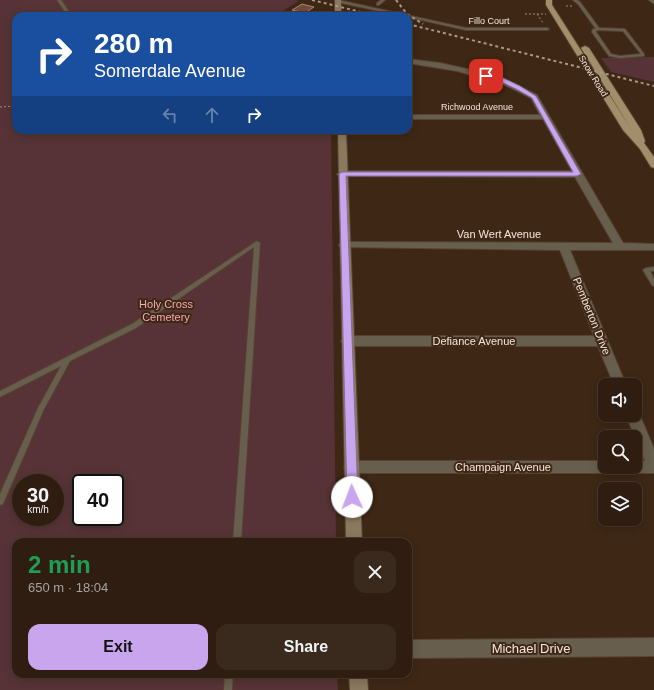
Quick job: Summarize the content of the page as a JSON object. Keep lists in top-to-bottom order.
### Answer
{
  "streets": {
    "main road": ["Snow Road"],
    "street": [
      "Richwood Avenue",
      "Van Wert Avenue",
      "Pemberton Drive",
      "Defiance Avenue",
      "Champaign Avenue",
      "Michael Drive"
    ],
    "lane": ["Fillo Court"]
  },
  "crossings": [
    ["Van Wert Avenue", "Pemberton Drive"],
    ["Pemberton Drive", "Defiance Avenue"]
  ],
  "parks": ["Holy Cross Cemetery"],
  "page": {
    "turn": ["280 m", "Somerdale Avenue"],
    "speed": "30 km/h",
    "limit": "40",
    "heading": ["2 min", "650 m · 18:04"],
    "buttons": ["Exit", "Share"]
  }
}
